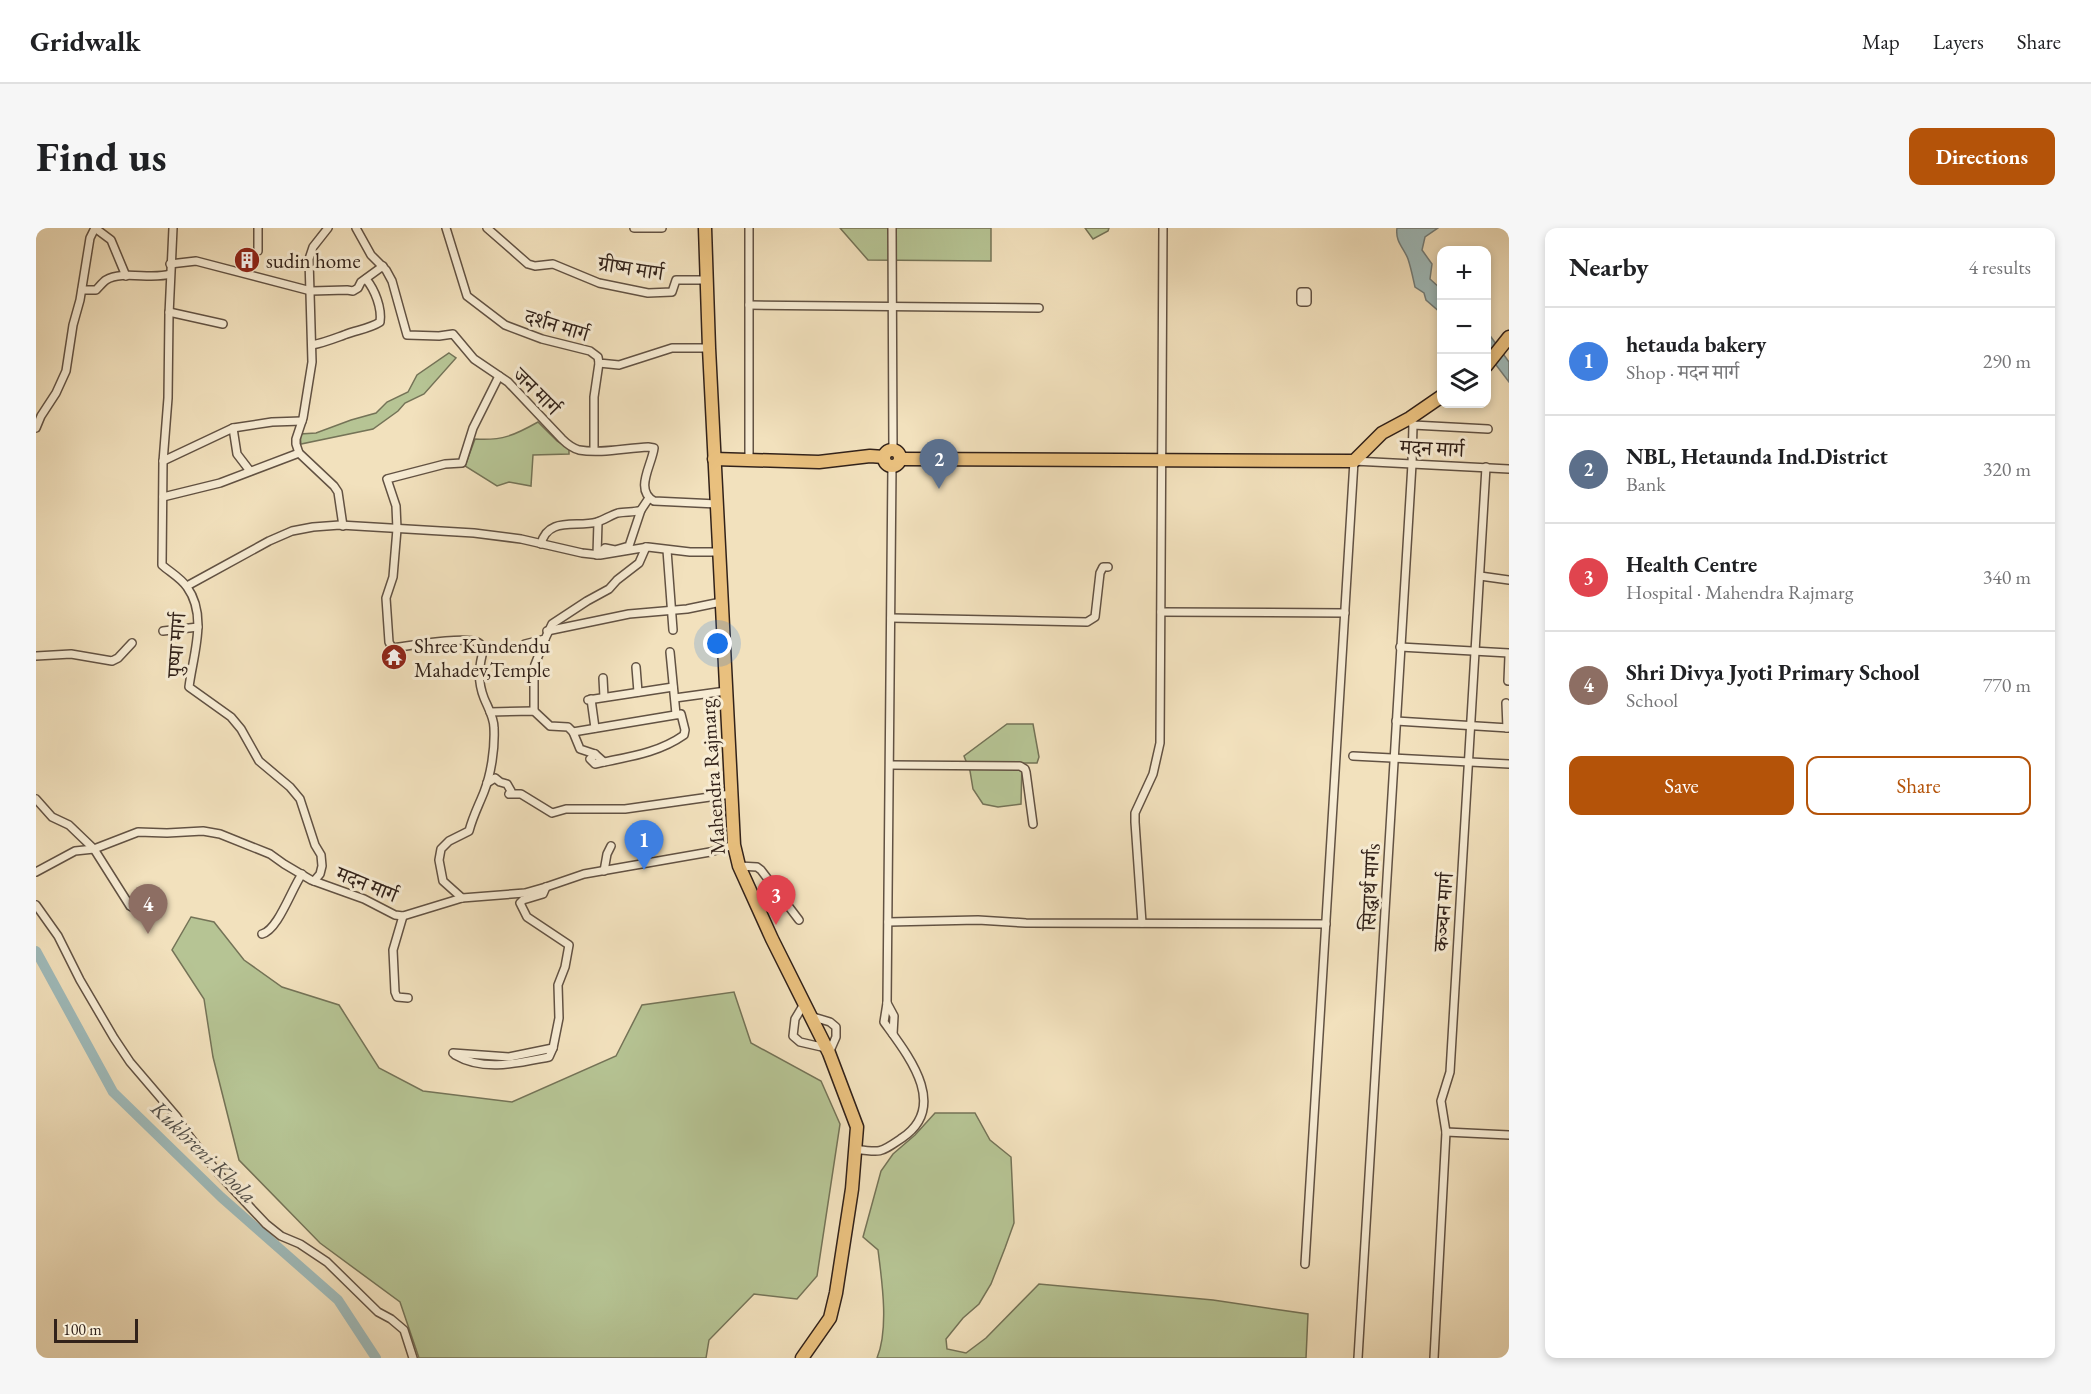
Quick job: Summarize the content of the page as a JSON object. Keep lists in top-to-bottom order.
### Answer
{
  "streets": {
    "highway": ["Mahendra Rajmarg"],
    "street": [
      "ग्रीष्म मार्ग",
      "दर्शन मार्ग",
      "जन मार्ग",
      "मदन मार्ग",
      "पुष्पा मार्ग",
      "सिद्धार्थ मार्गs",
      "कञ्चन मार्ग"
    ]
  },
  "crossings": [
    ["ग्रीष्म मार्ग", "Mahendra Rajmarg"],
    ["दर्शन मार्ग", "Mahendra Rajmarg"],
    ["मदन मार्ग", "पुष्पा मार्ग"],
    ["मदन मार्ग", "Mahendra Rajmarg"],
    ["मदन मार्ग", "सिद्धार्थ मार्गs"],
    ["मदन मार्ग", "कञ्चन मार्ग"]
  ],
  "water": ["Kukhreni Khola"],
  "places": {
    "building": ["sudin home"],
    "temple": ["Shree Kundendu Mahadev,Temple"]
  },
  "scale_bar": "100 m",
  "page": {
    "header": "Gridwalk",
    "nav": ["Map", "Layers", "Share"],
    "buttons": [
      "Directions",
      ["Save", "Share"]
    ],
    "title": "Find us",
    "heading": ["Nearby", "4 results"],
    "map_buttons": ["+", "−"],
    "list": [
      {
        "mark": "1",
        "name": "hetauda bakery",
        "note": "Shop · मदन मार्ग",
        "value": "290 m"
      },
      {
        "mark": "2",
        "name": "NBL, Hetaunda Ind.District",
        "note": "Bank",
        "value": "320 m"
      },
      {
        "mark": "3",
        "name": "Health Centre",
        "note": "Hospital · Mahendra Rajmarg",
        "value": "340 m"
      },
      {
        "mark": "4",
        "name": "Shri Divya Jyoti Primary School",
        "note": "School",
        "value": "770 m"
      }
    ],
    "pins": [
      "2",
      "1",
      "3",
      "4"
    ],
    "scale": "100 m"
  }
}
